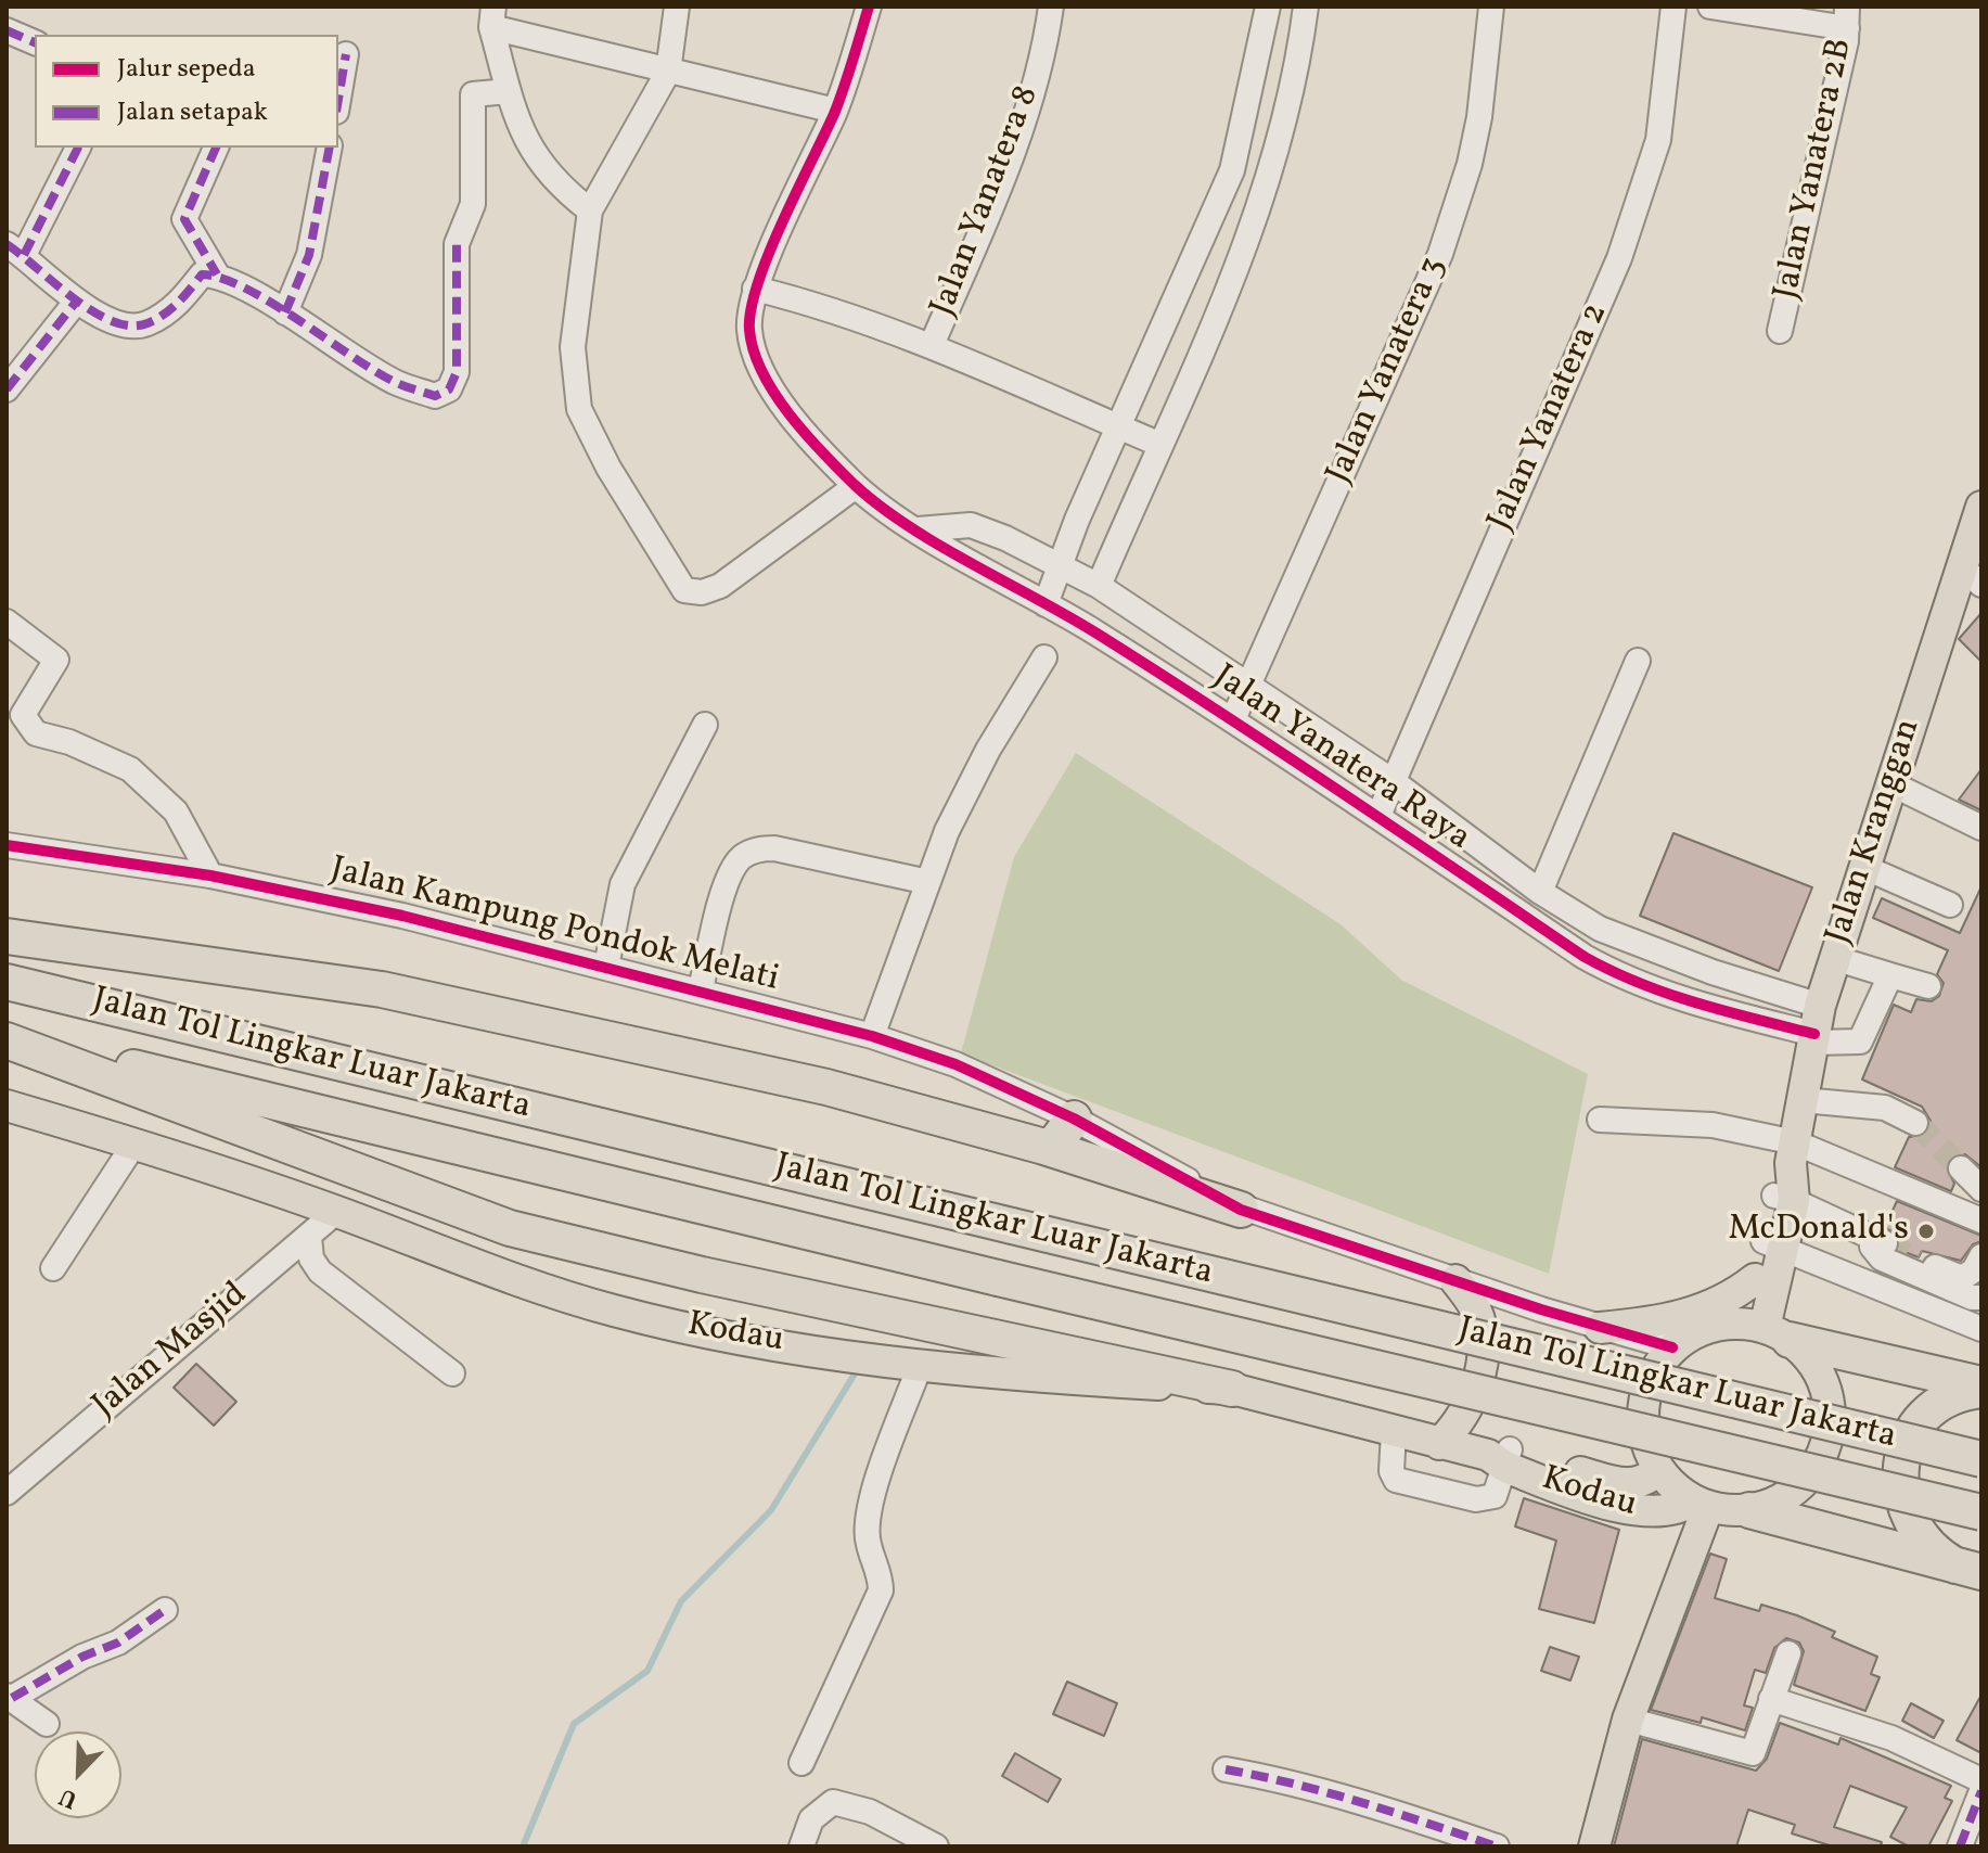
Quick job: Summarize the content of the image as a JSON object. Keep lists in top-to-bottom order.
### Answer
{
  "streets": {
    "highway": ["Jalan Tol Lingkar Luar Jakarta"],
    "main road": ["Jalan Kranggan", "Kodau"],
    "street": [
      "Jalan Yanatera 2B",
      "Jalan Yanatera 8",
      "Jalan Yanatera 3",
      "Jalan Yanatera 2",
      "Jalan Yanatera Raya",
      "Jalan Kampung Pondok Melati",
      "Jalan Masjid"
    ]
  },
  "crossings": [
    ["Jalan Yanatera 3", "Jalan Yanatera Raya"],
    ["Jalan Yanatera 2", "Jalan Yanatera Raya"],
    ["Jalan Yanatera Raya", "Jalan Kranggan"],
    ["Jalan Kranggan", "Jalan Kampung Pondok Melati"],
    ["Jalan Kranggan", "Kodau"],
    ["Jalan Kampung Pondok Melati", "Kodau"],
    ["Kodau", "Jalan Masjid"]
  ],
  "places": ["McDonald's"],
  "legend": ["Jalur sepeda", "Jalan setapak"],
  "north": "bottom left"
}
